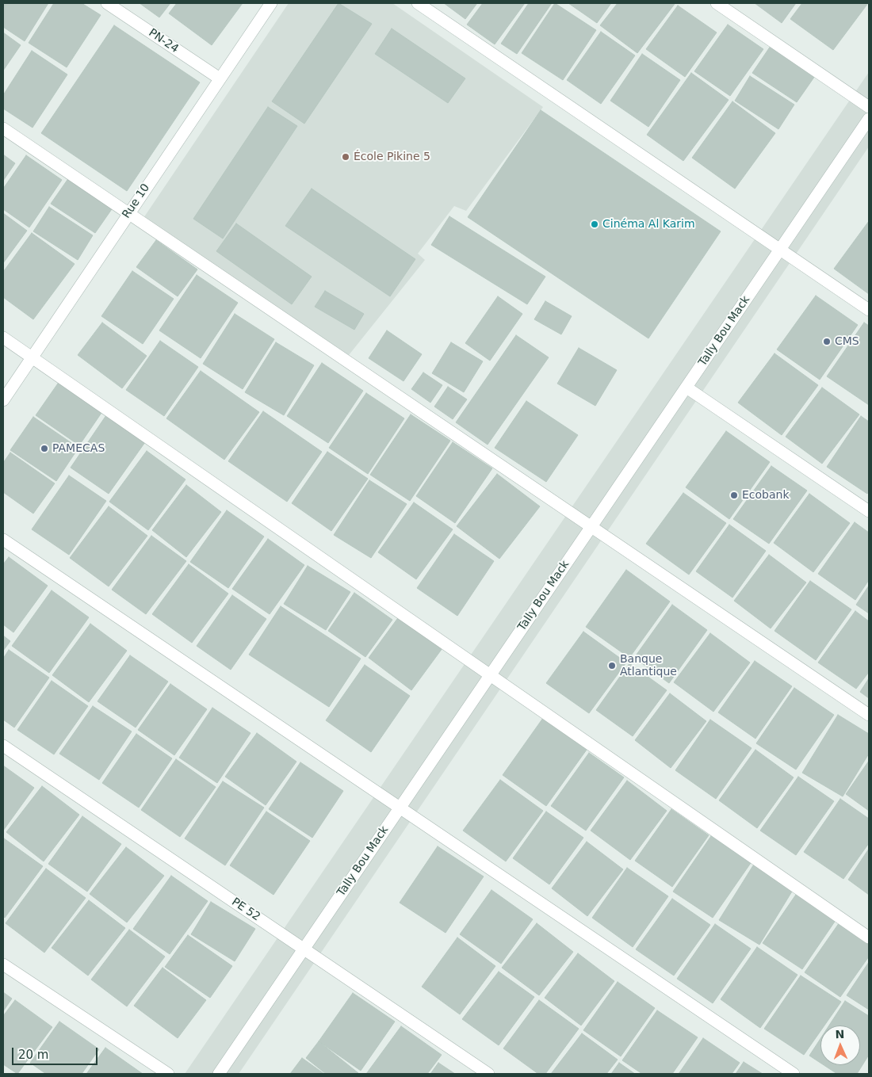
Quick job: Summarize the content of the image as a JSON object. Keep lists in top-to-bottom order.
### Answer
{
  "streets": {
    "street": [
      "PN-24",
      "Rue 10",
      "Tally Bou Mack",
      "PE 52"
    ]
  },
  "crossings": [
    ["PN-24", "Rue 10"],
    ["Tally Bou Mack", "PE 52"]
  ],
  "places": [
    "École Pikine 5",
    "Cinéma Al Karim",
    "CMS",
    "PAMECAS",
    "Ecobank",
    "Banque Atlantique"
  ],
  "scale_bar": "20 m",
  "north": "top"
}
